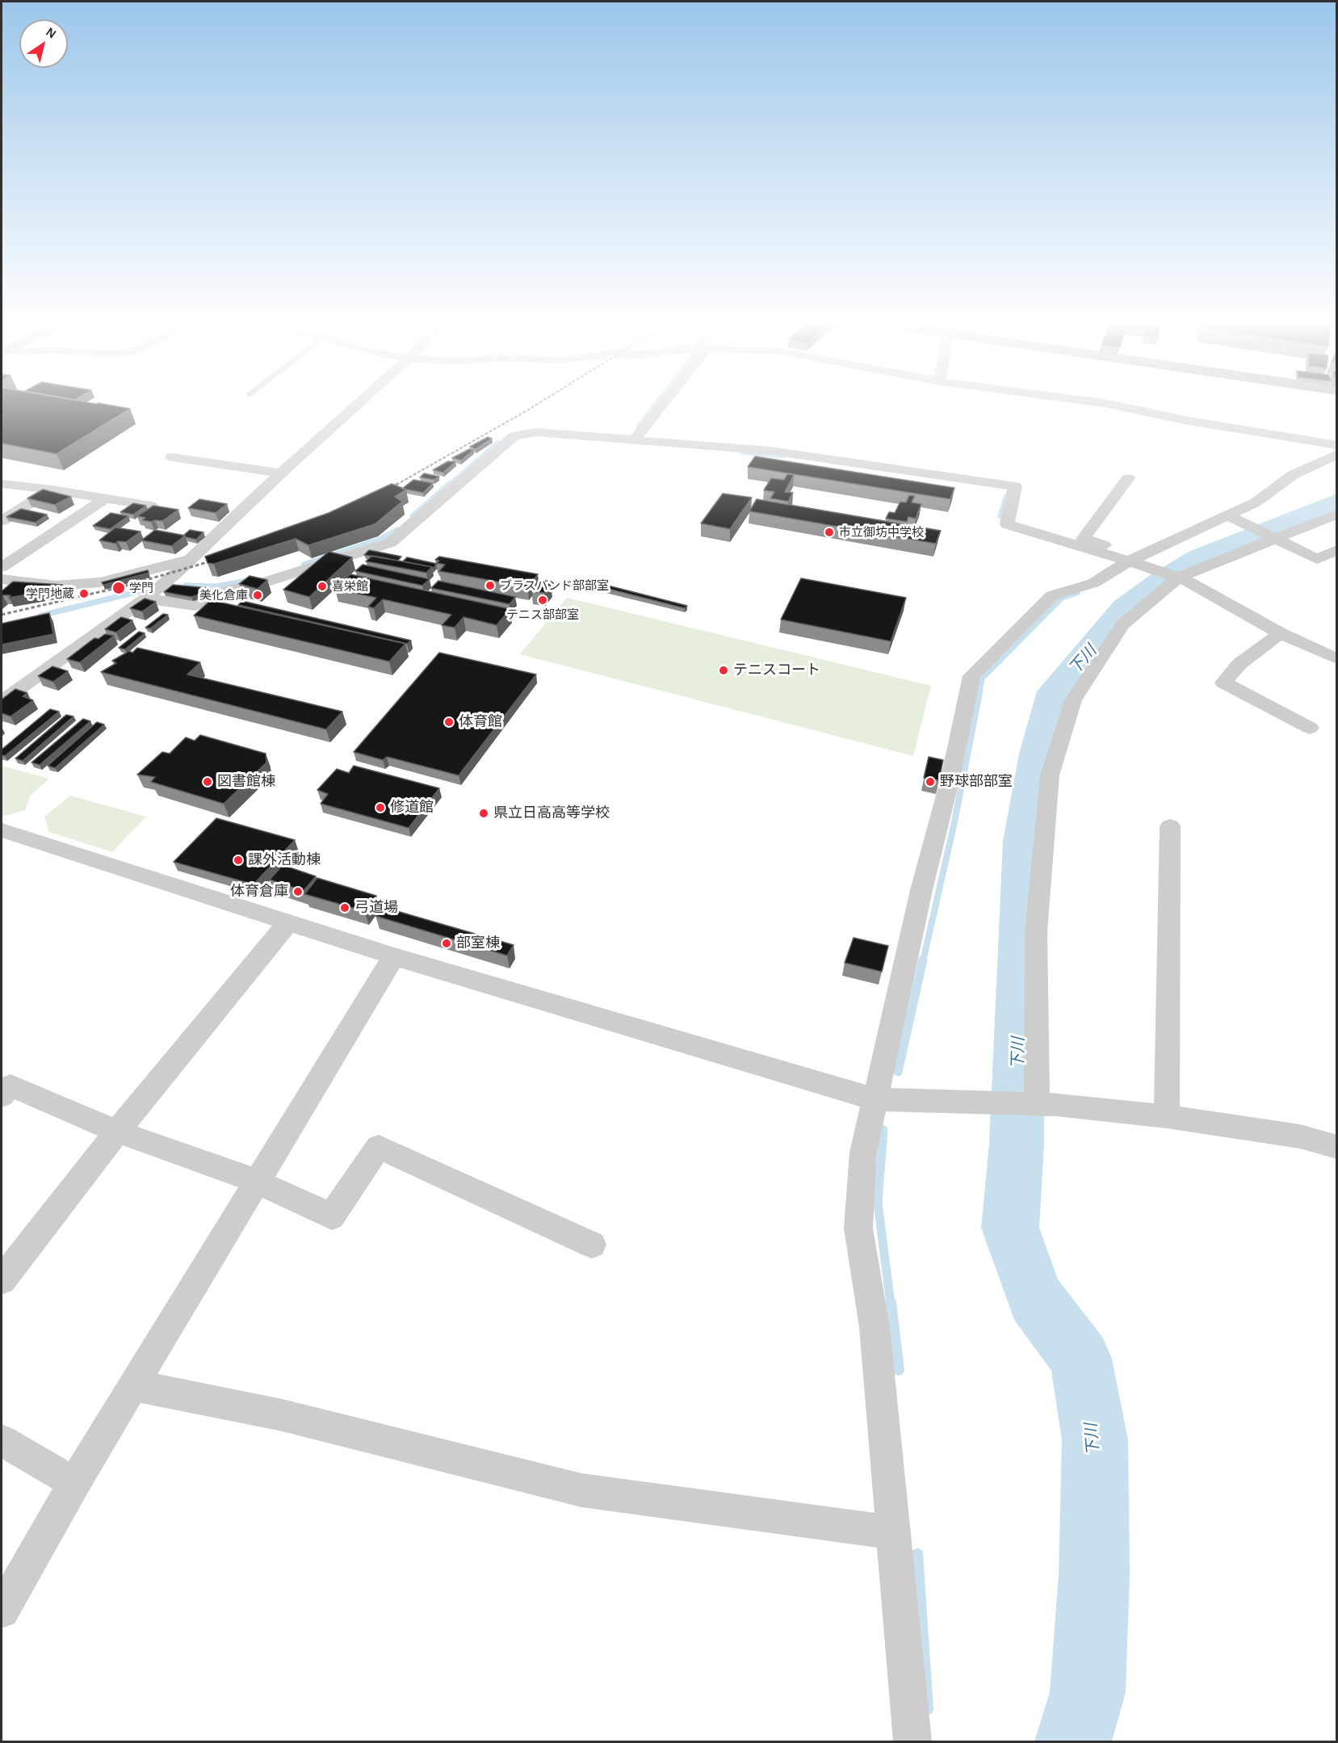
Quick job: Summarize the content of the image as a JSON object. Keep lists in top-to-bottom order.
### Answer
{
  "water": ["下川"],
  "places": [
    "市立御坊中学校",
    "ブラスバンド部部室",
    "喜栄館",
    "学門",
    "学門地蔵",
    "美化倉庫",
    "テニス部部室",
    "テニスコート",
    "体育館",
    "図書館棟",
    "野球部部室",
    "修道館",
    "県立日高高等学校",
    "課外活動棟",
    "体育倉庫",
    "弓道場",
    "部室棟"
  ],
  "north": "top right"
}
